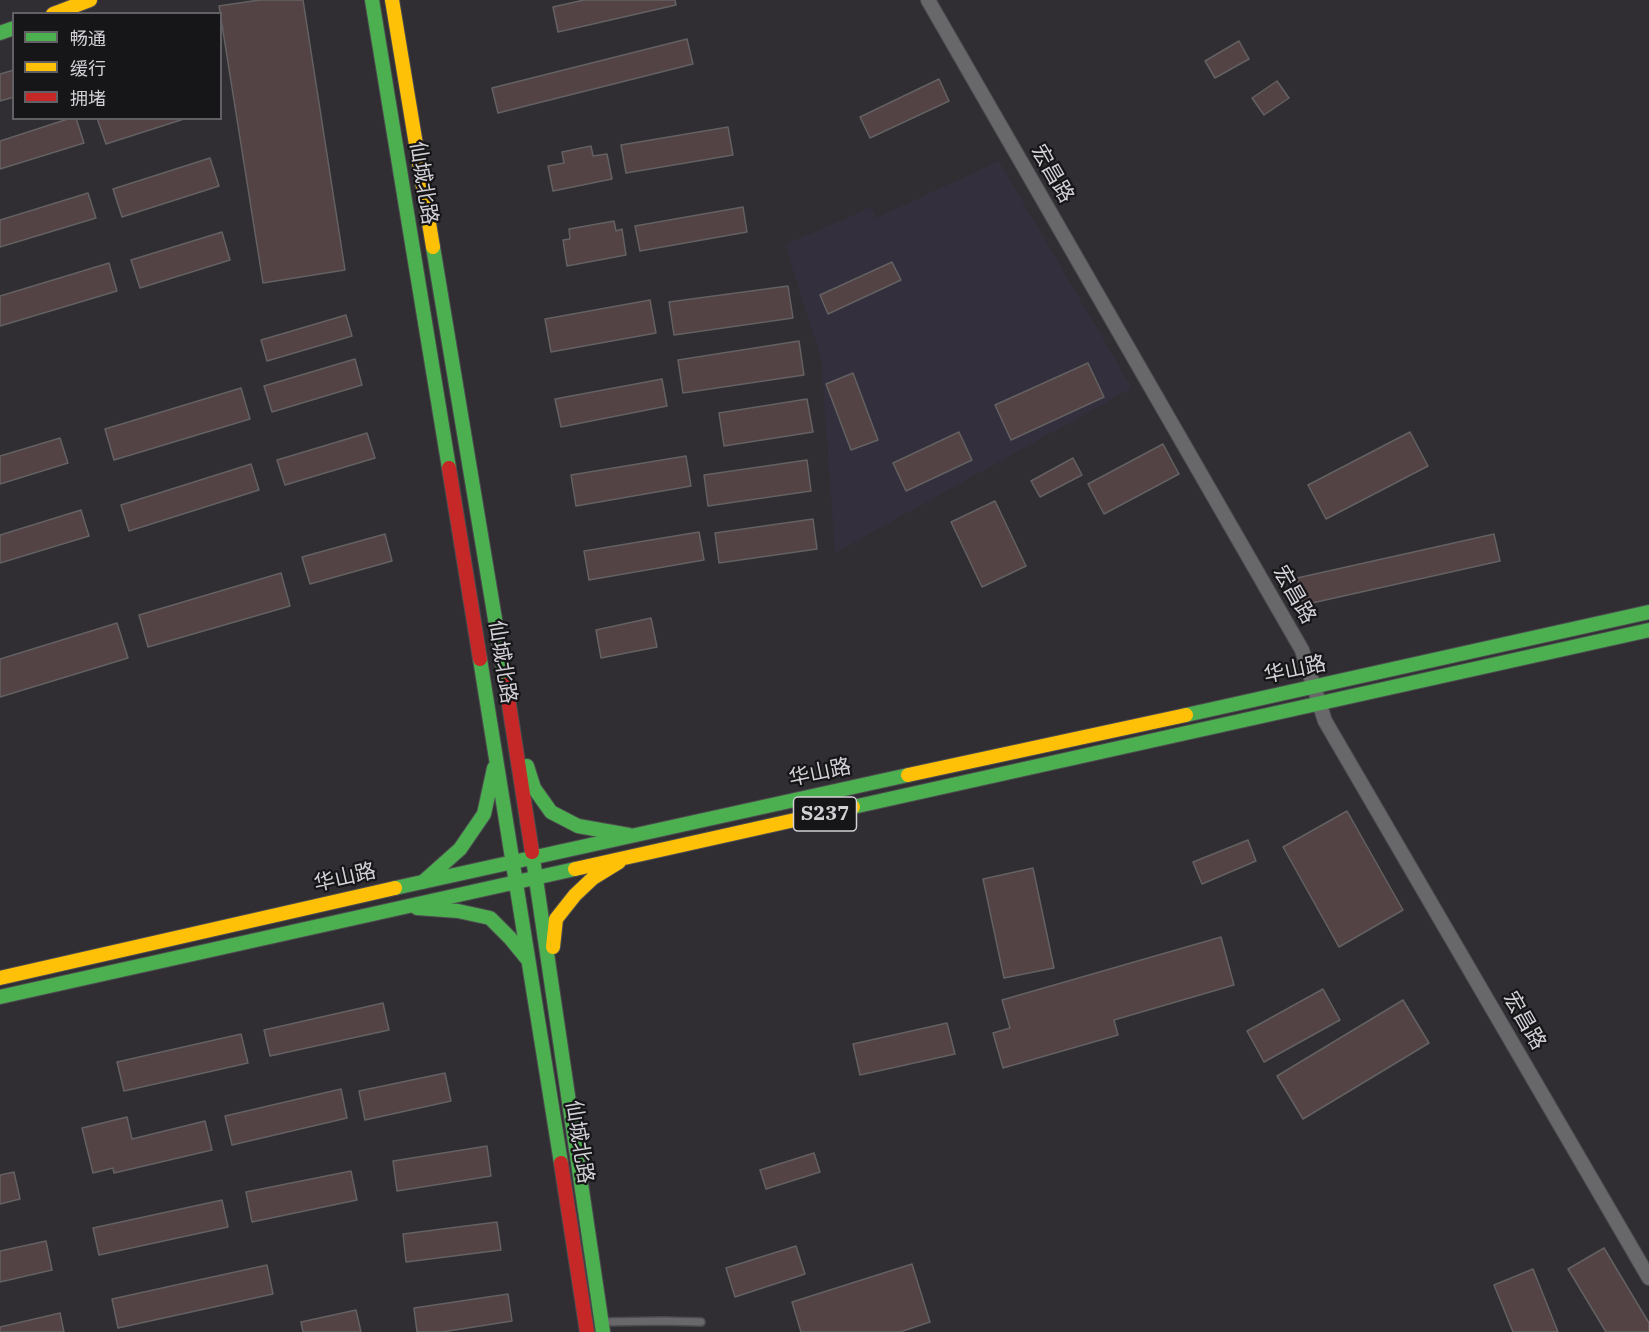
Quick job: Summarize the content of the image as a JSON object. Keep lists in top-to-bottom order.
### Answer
{
  "streets": {
    "main road": ["仙城北路", "华山路", "S237"],
    "street": ["宏昌路"]
  },
  "crossings": [
    ["宏昌路", "华山路"],
    ["宏昌路", "S237"],
    ["仙城北路", "华山路"],
    ["仙城北路", "S237"]
  ],
  "legend": ["畅通", "缓行", "拥堵"]
}
